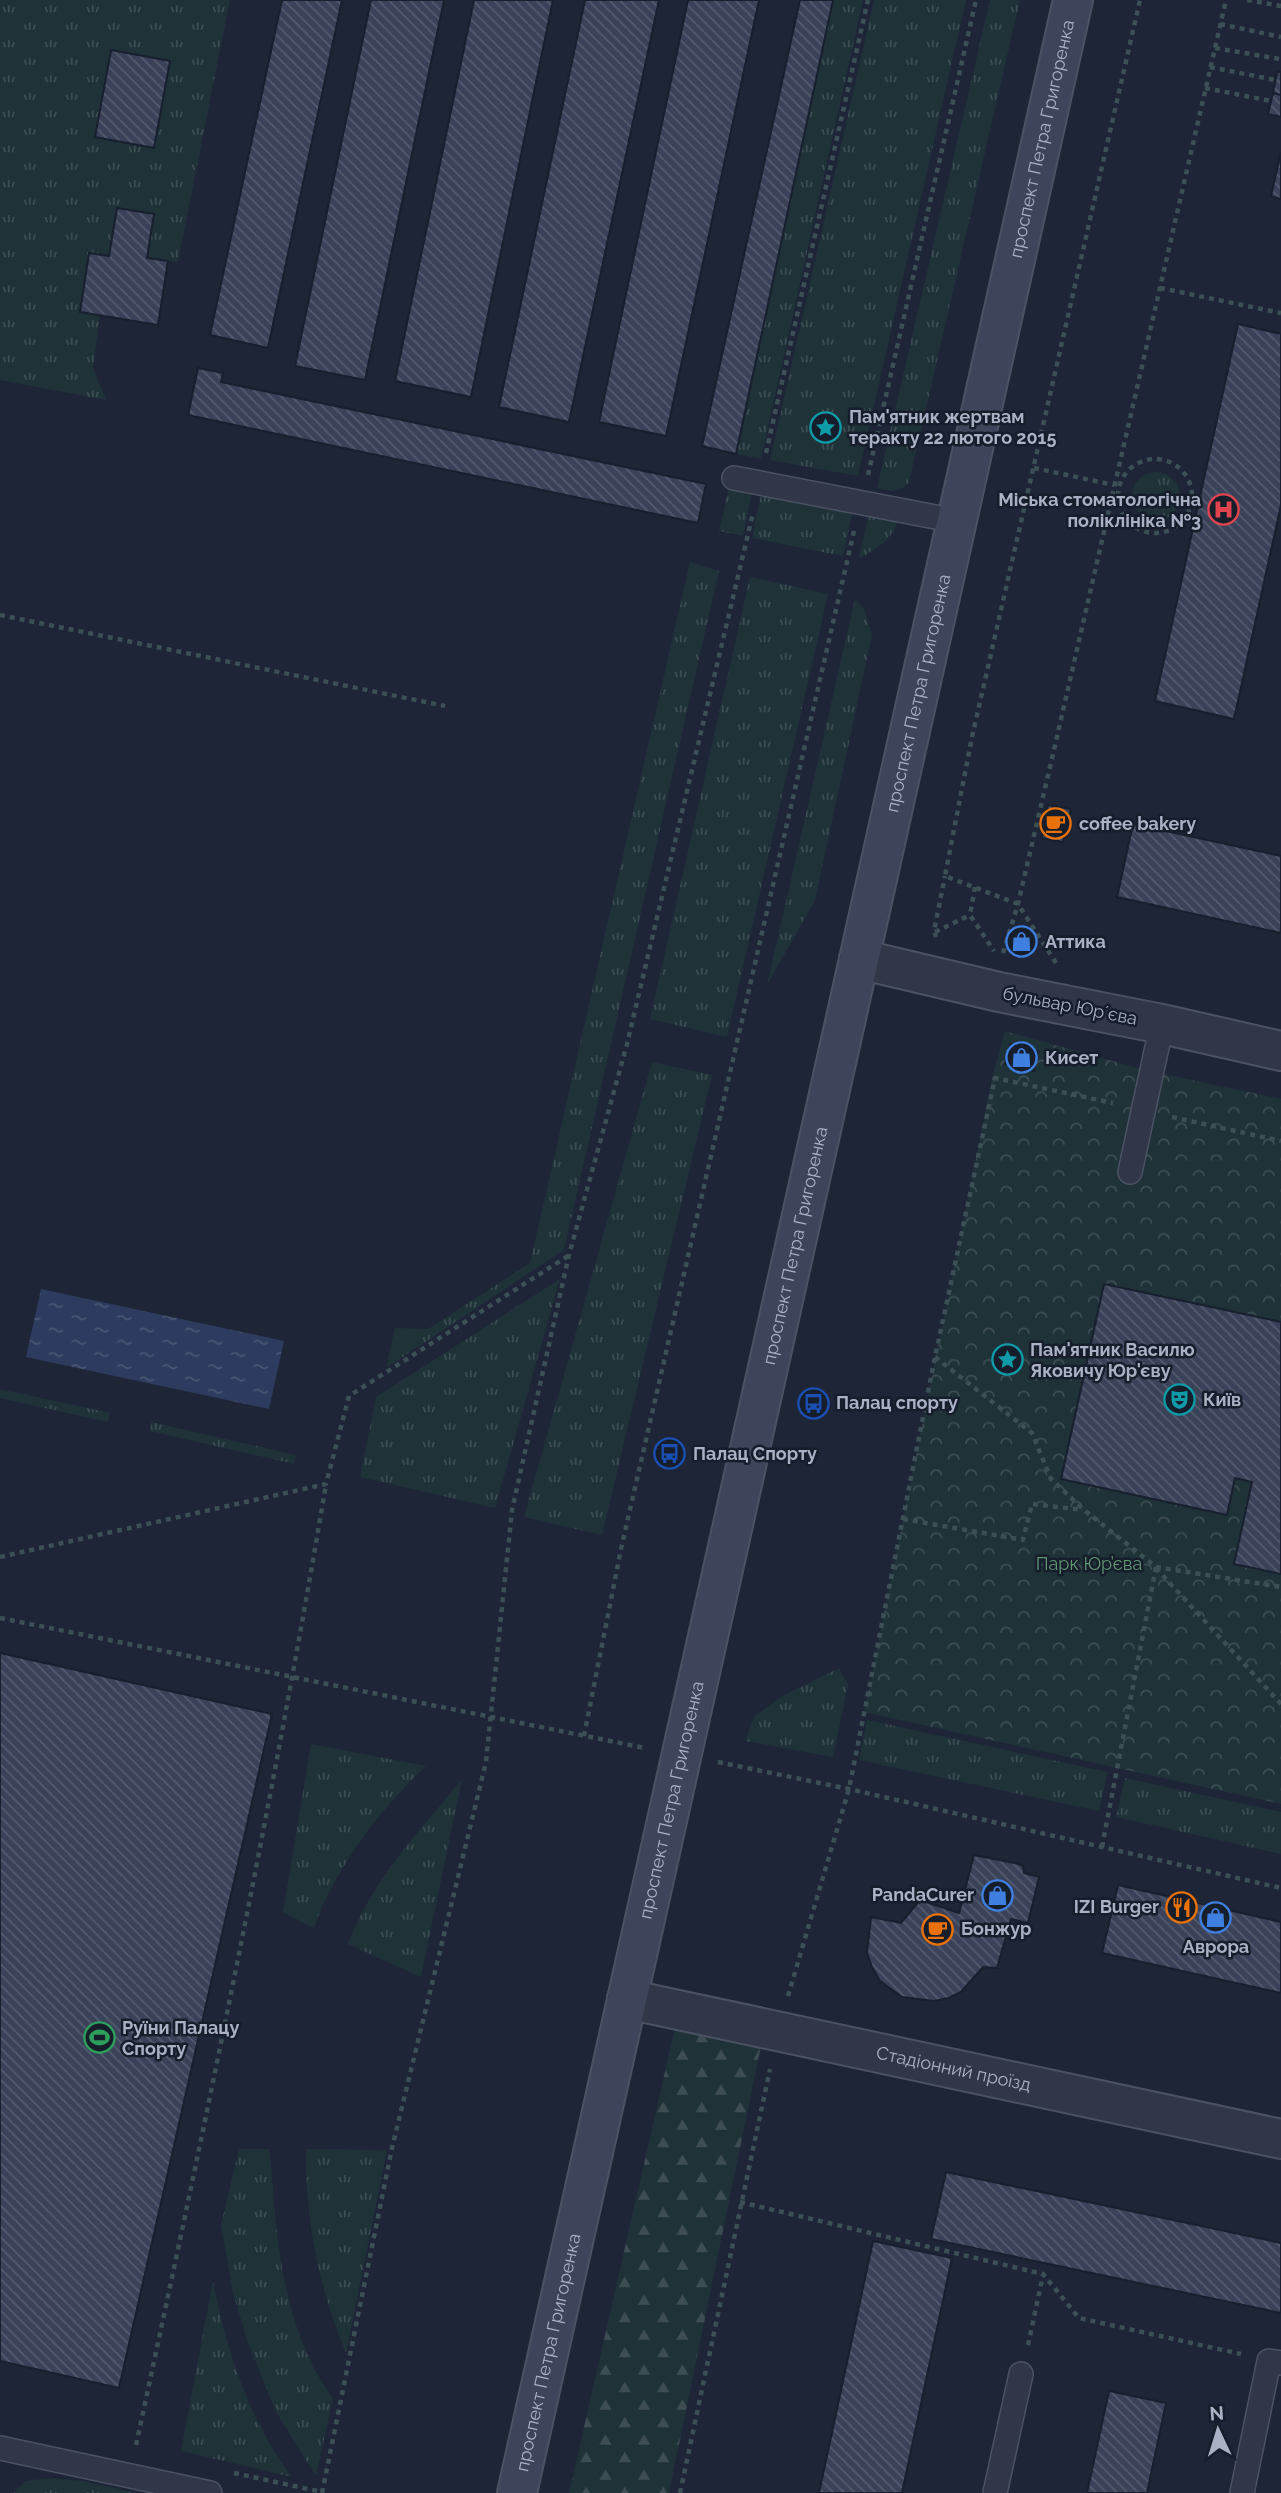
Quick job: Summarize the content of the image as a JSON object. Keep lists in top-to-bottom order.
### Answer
{
  "streets": {
    "main road": ["проспект Петра Григоренка"],
    "street": ["бульвар Юрʼєва", "Стадіонний проїзд"]
  },
  "crossings": [
    ["проспект Петра Григоренка", "бульвар Юрʼєва"],
    ["проспект Петра Григоренка", "Стадіонний проїзд"]
  ],
  "parks": ["Парк Юр’єва"],
  "places": {
    "place": ["Пам'ятник жертвам теракту 22 лютого 2015", "Пам'ятник Василю Яковичу Юр'єву"],
    "hospital": ["Міська стоматологічна поліклініка №3"],
    "cafe": ["coffee bakery", "Бонжур"],
    "shop": [
      "Аттика",
      "Кисет",
      "PandaCurer",
      "Аврора"
    ],
    "theatre": ["Київ"],
    "bus stop": ["Палац спорту", "Палац Спорту"],
    "restaurant": ["IZI Burger"],
    "sports": ["Руїни Палацу Спорту"]
  },
  "north": "top"
}
